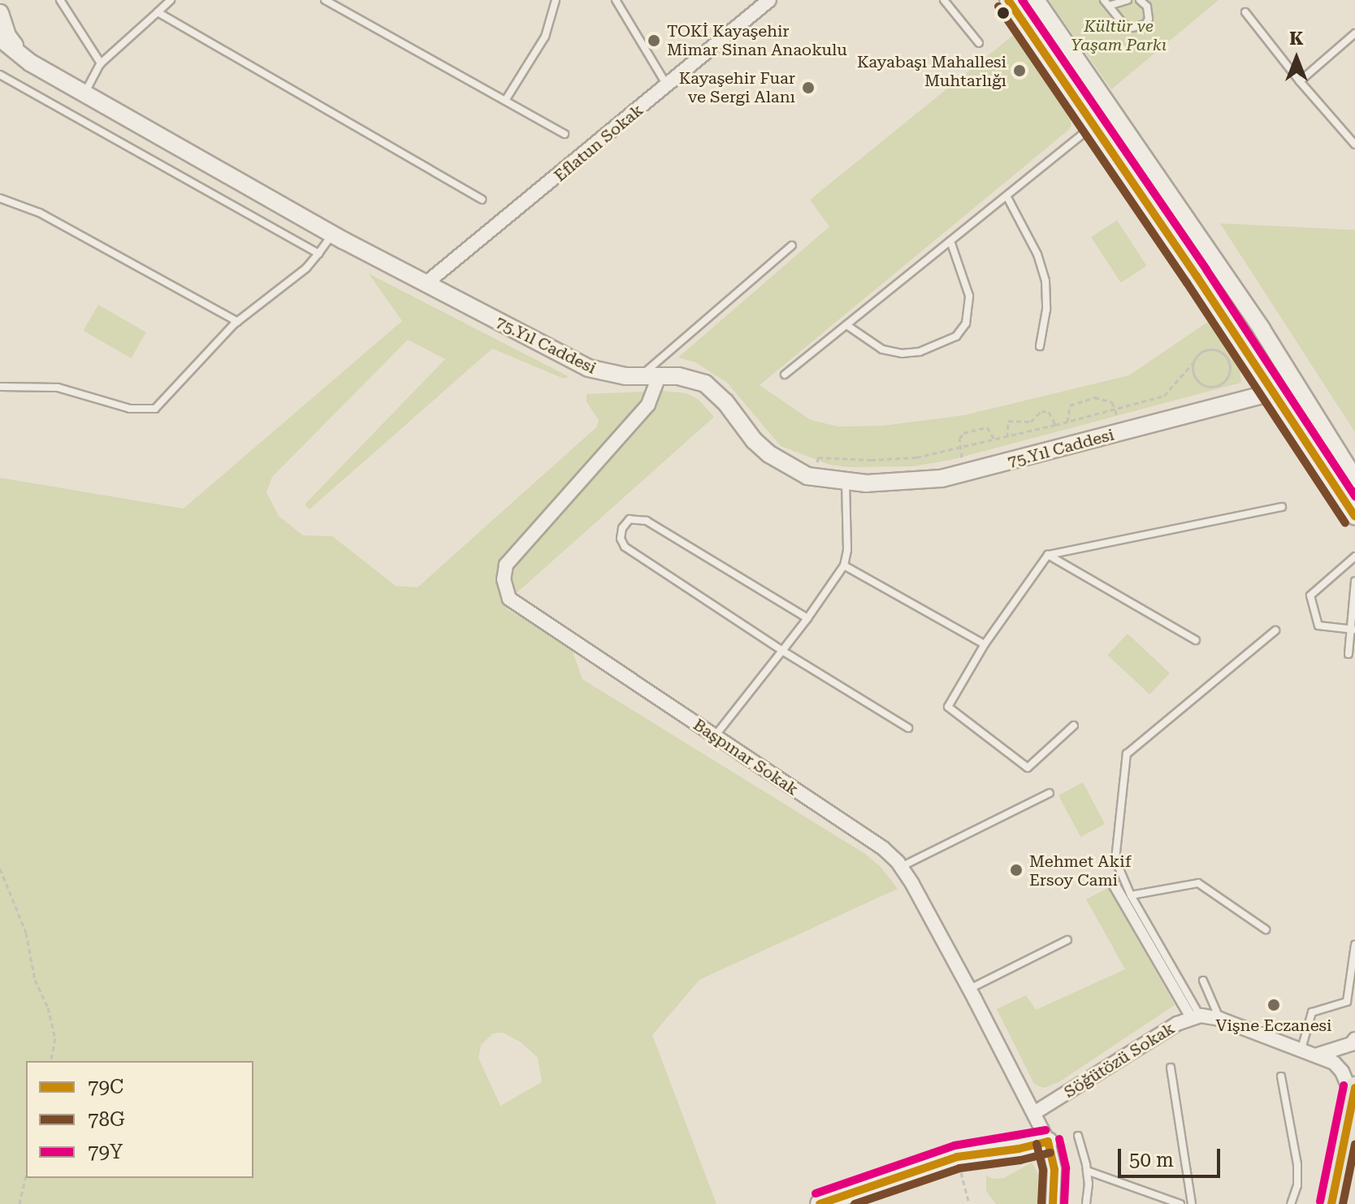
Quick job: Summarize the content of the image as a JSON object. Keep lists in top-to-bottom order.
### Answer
{
  "streets": {
    "street": [
      "Eflatun Sokak",
      "75.Yıl Caddesi",
      "Başpınar Sokak",
      "Söğütözü Sokak"
    ]
  },
  "crossings": [
    ["Eflatun Sokak", "75.Yıl Caddesi"],
    ["75.Yıl Caddesi", "Başpınar Sokak"],
    ["Başpınar Sokak", "Söğütözü Sokak"]
  ],
  "parks": ["Kültür ve Yaşam Parkı"],
  "places": [
    "TOKİ Kayaşehir Mimar Sinan Anaokulu",
    "Kayabaşı Mahallesi Muhtarlığı",
    "Kayaşehir Fuar ve Sergi Alanı",
    "Mehmet Akif Ersoy Cami",
    "Vişne Eczanesi"
  ],
  "lines": ["transit line 79C", "transit line 79Y", "transit line 78G"],
  "legend": ["79C", "78G", "79Y"],
  "scale_bar": "50 m",
  "north": "top"
}
